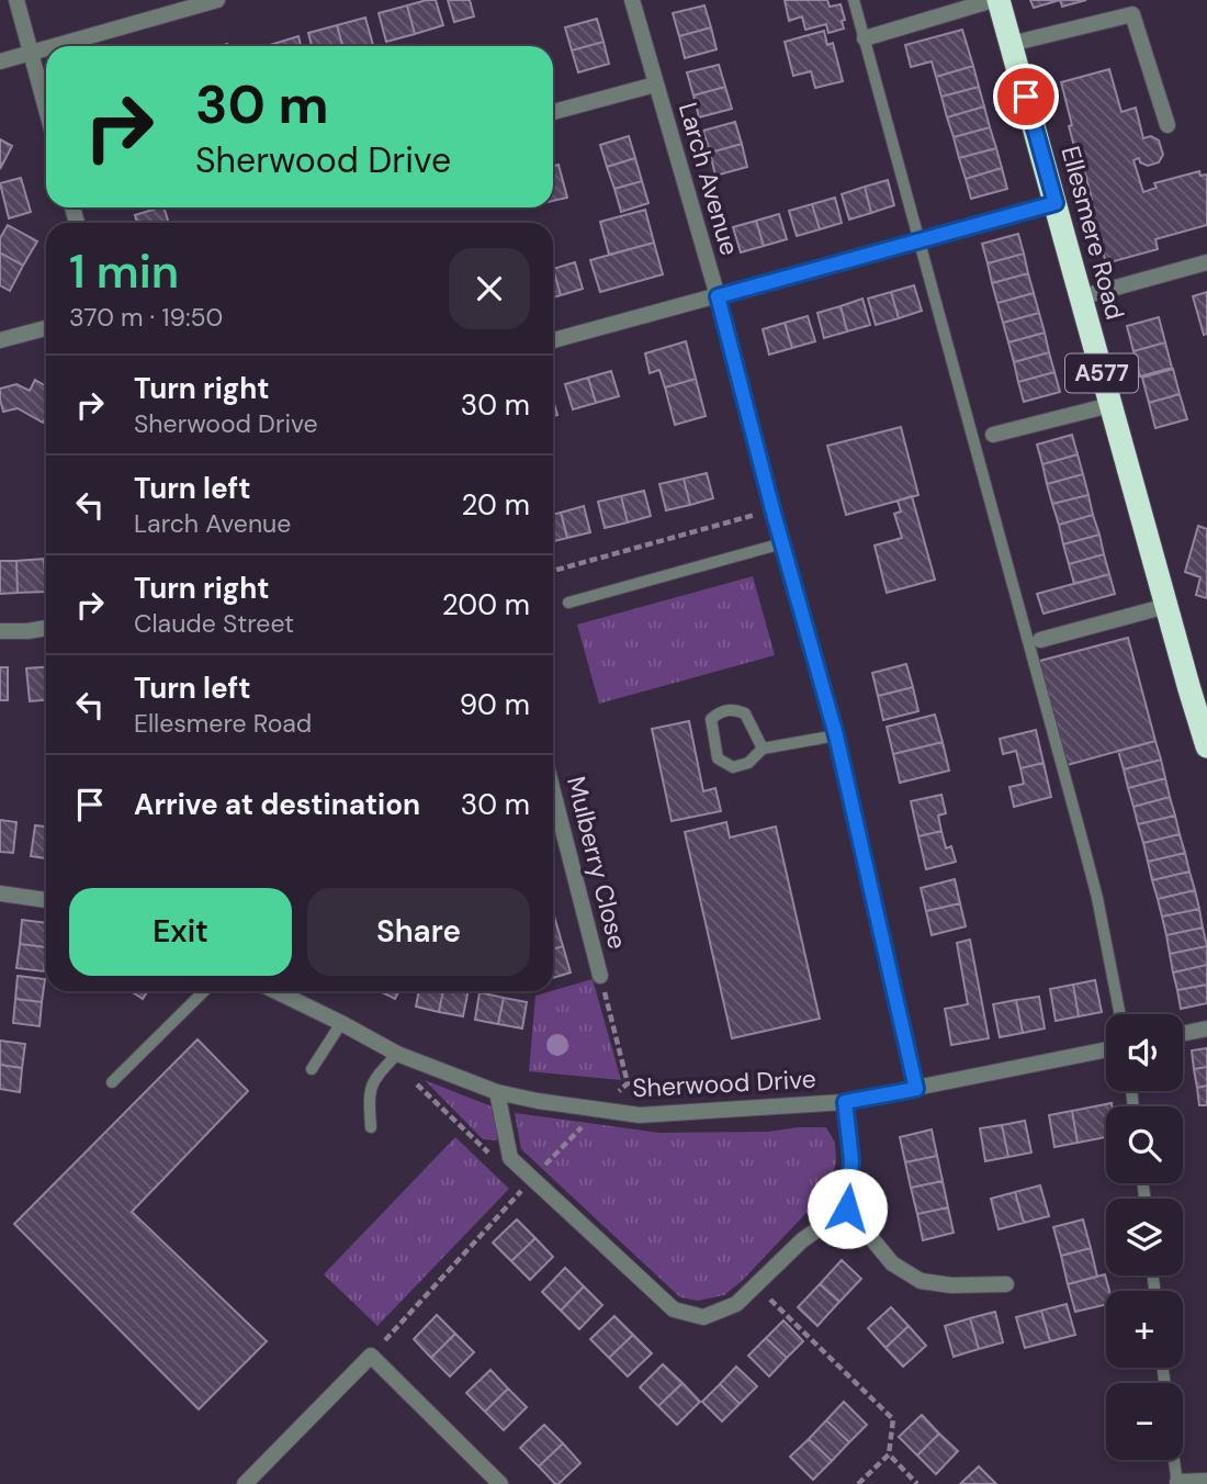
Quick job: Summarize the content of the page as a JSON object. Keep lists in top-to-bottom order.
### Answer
{
  "streets": {
    "highway": ["Ellesmere Road", "A577"],
    "street": ["Larch Avenue", "Mulberry Close", "Sherwood Drive"]
  },
  "crossings": [
    ["Larch Avenue", "Sherwood Drive"]
  ],
  "page": {
    "turn": ["30 m", "Sherwood Drive"],
    "heading": ["1 min", "370 m · 19:50"],
    "list": [
      {
        "name": "Turn right",
        "note": "Sherwood Drive",
        "value": "30 m"
      },
      {
        "name": "Turn left",
        "note": "Larch Avenue",
        "value": "20 m"
      },
      {
        "name": "Turn right",
        "note": "Claude Street",
        "value": "200 m"
      },
      {
        "name": "Turn left",
        "note": "Ellesmere Road",
        "value": "90 m"
      },
      {
        "name": "Arrive at destination",
        "value": "30 m"
      }
    ],
    "buttons": ["Exit", "Share"],
    "map_buttons": ["+", "−"]
  }
}
